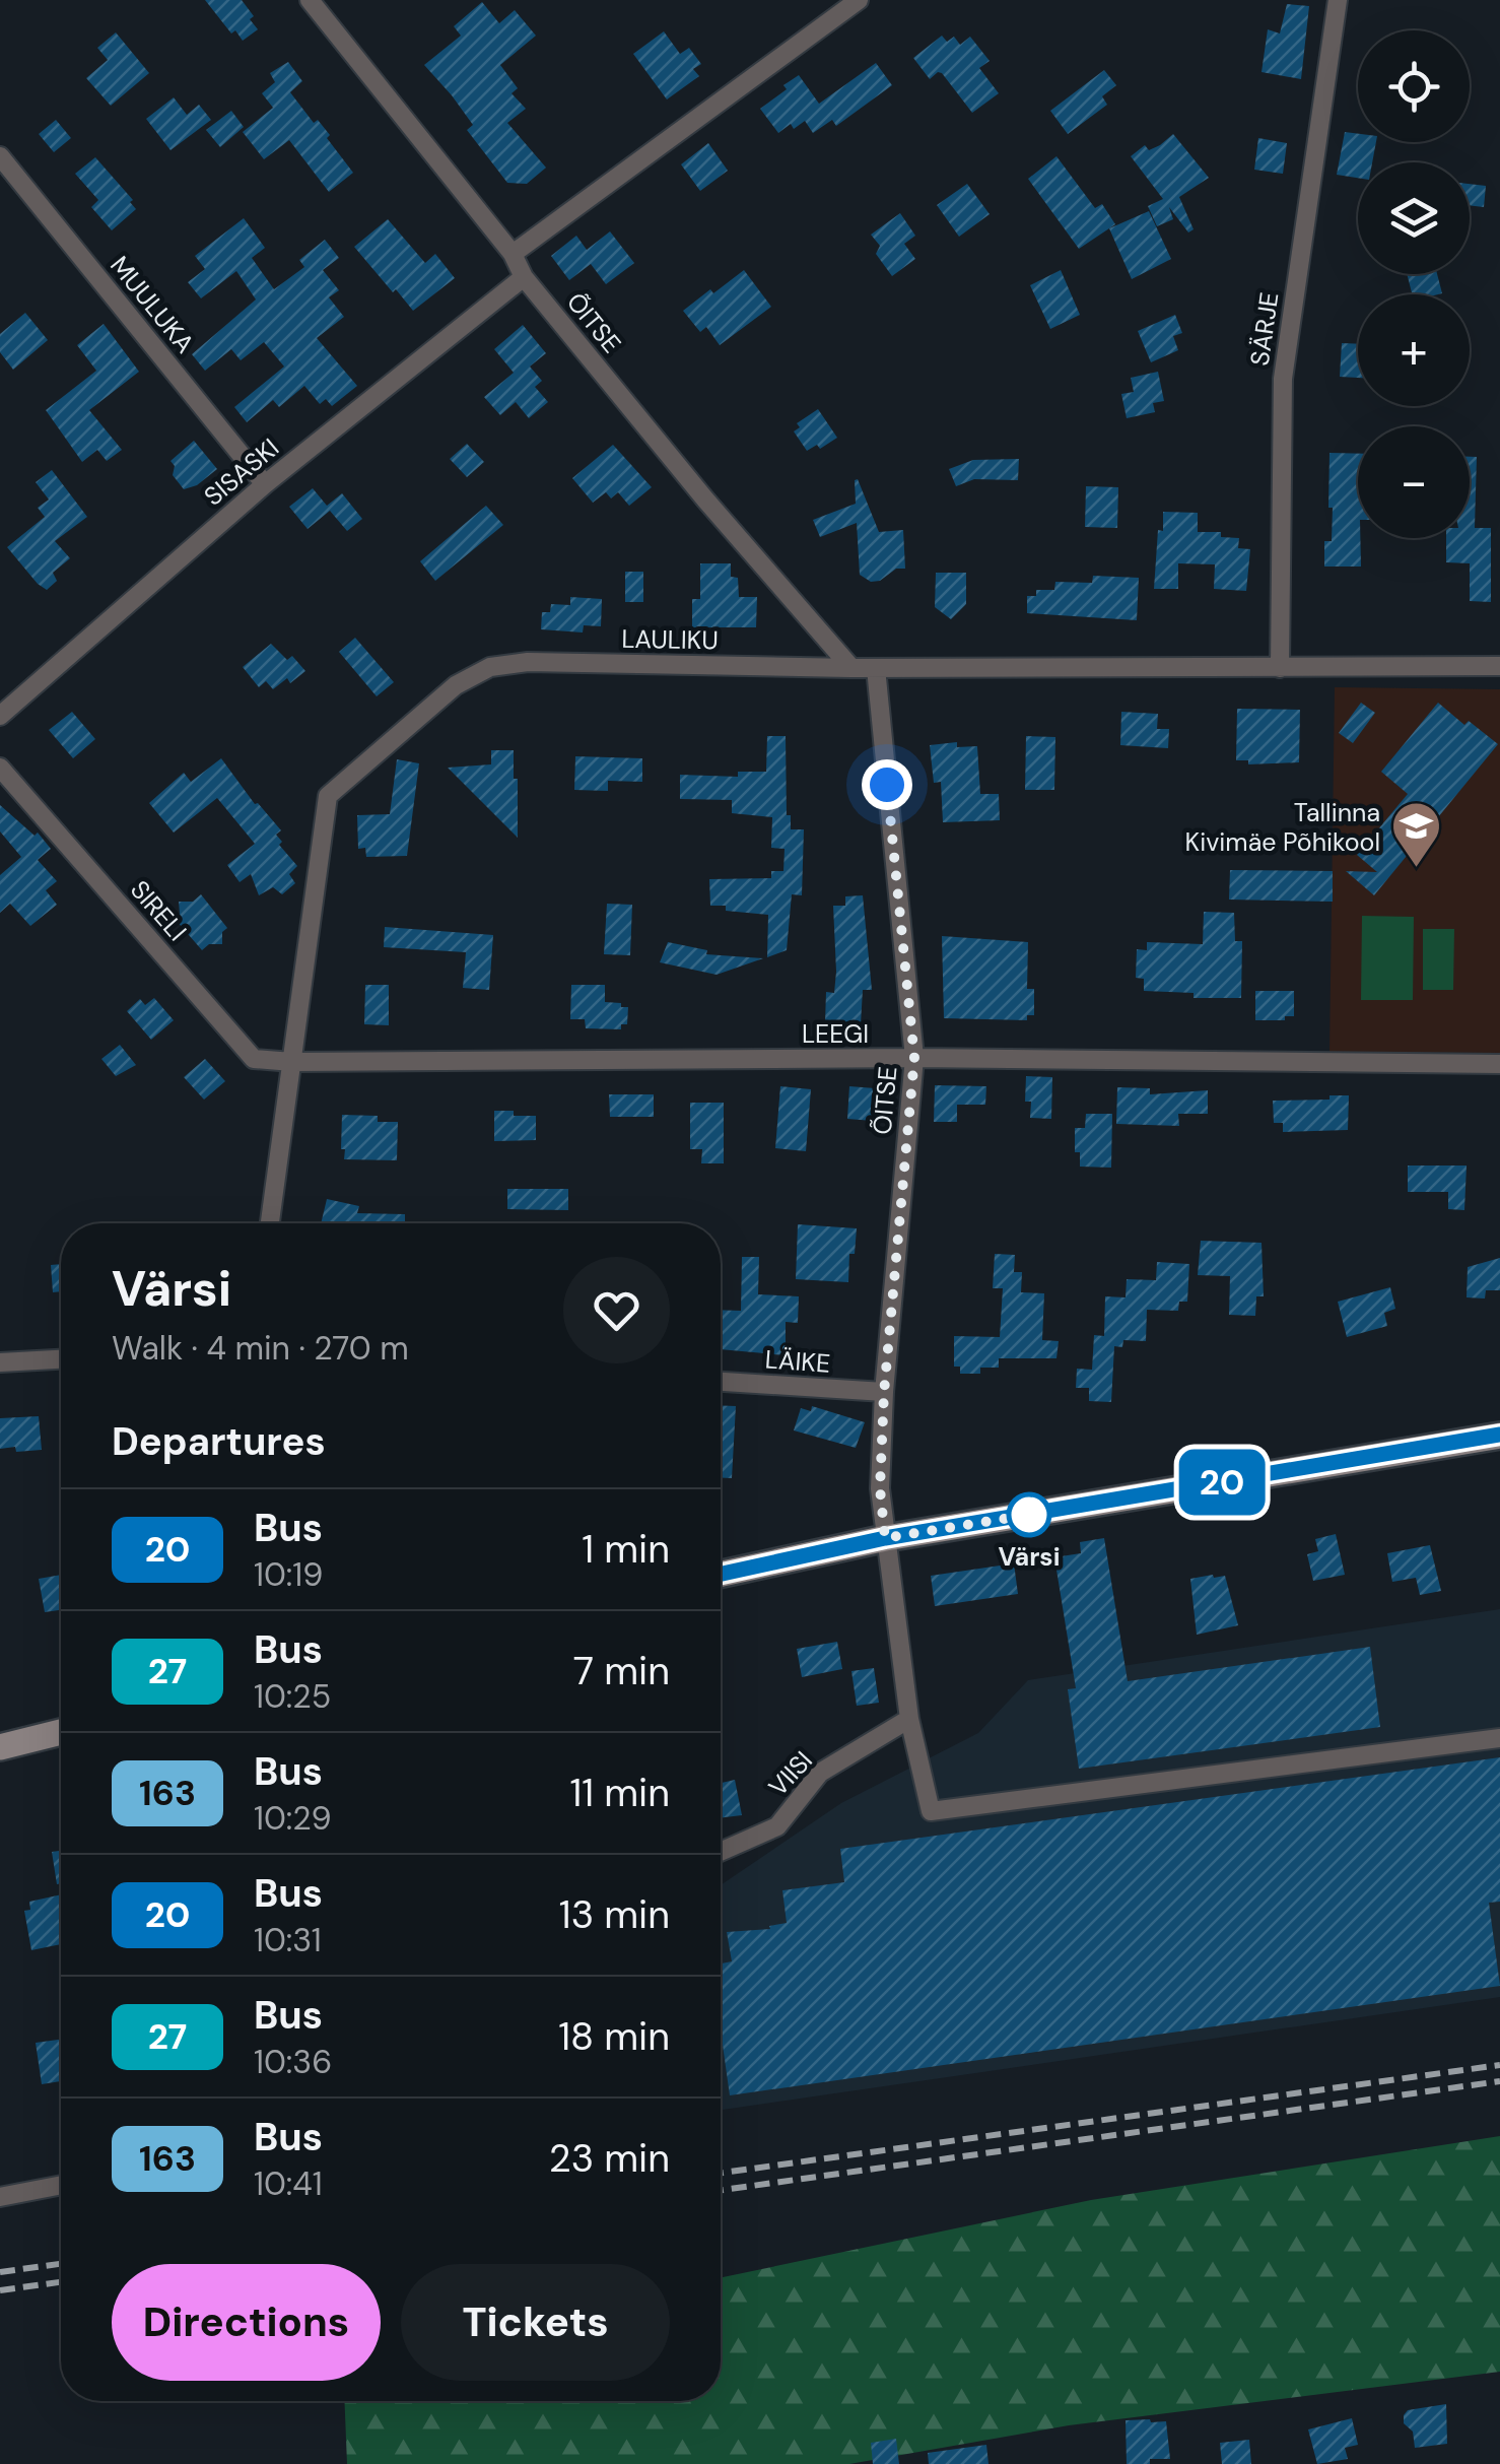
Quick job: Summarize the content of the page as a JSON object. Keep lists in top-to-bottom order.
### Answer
{
  "streets": {
    "street": [
      "MUULUKA",
      "ÕITSE",
      "SÄRJE",
      "SISASKI",
      "LAULIKU",
      "SIRELI",
      "LEEGI",
      "LÄIKE",
      "VIISI"
    ]
  },
  "crossings": [
    ["MUULUKA", "SISASKI"],
    ["ÕITSE", "SISASKI"],
    ["ÕITSE", "LAULIKU"],
    ["ÕITSE", "LEEGI"],
    ["ÕITSE", "LÄIKE"],
    ["SÄRJE", "LAULIKU"],
    ["LAULIKU", "SIRELI"],
    ["LAULIKU", "LEEGI"],
    ["SIRELI", "LEEGI"]
  ],
  "places": {
    "school or university": ["Tallinna Kivimäe Põhikool"],
    "other": ["Värsi"]
  },
  "lines": ["bus line 20"],
  "page": {
    "on_map": "20",
    "map_buttons": ["+", "−"],
    "heading": [
      ["Värsi", "Walk · 4 min · 270 m"],
      "Departures"
    ],
    "list": [
      {
        "mark": "20",
        "name": "Bus",
        "note": "10:19",
        "value": "1 min"
      },
      {
        "mark": "27",
        "name": "Bus",
        "note": "10:25",
        "value": "7 min"
      },
      {
        "mark": "163",
        "name": "Bus",
        "note": "10:29",
        "value": "11 min"
      },
      {
        "mark": "20",
        "name": "Bus",
        "note": "10:31",
        "value": "13 min"
      },
      {
        "mark": "27",
        "name": "Bus",
        "note": "10:36",
        "value": "18 min"
      },
      {
        "mark": "163",
        "name": "Bus",
        "note": "10:41",
        "value": "23 min"
      }
    ],
    "buttons": ["Directions", "Tickets"]
  }
}
